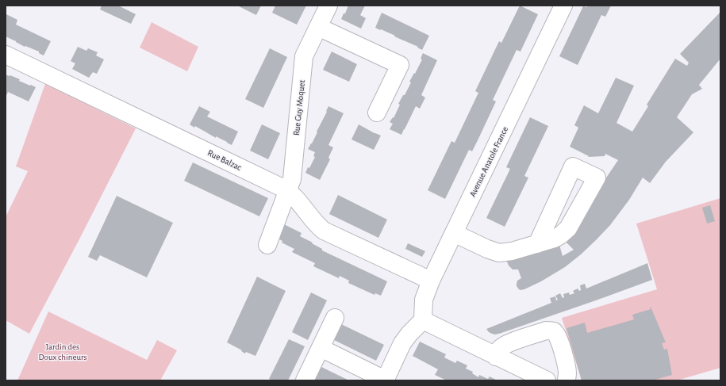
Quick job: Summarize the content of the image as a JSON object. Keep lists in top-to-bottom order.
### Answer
{
  "streets": {
    "street": ["Rue Guy Moquet", "Rue Balzac", "Avenue Anatole France"]
  },
  "crossings": [
    ["Rue Guy Moquet", "Rue Balzac"],
    ["Rue Balzac", "Avenue Anatole France"]
  ],
  "parks": ["Jardin des Doux chineurs"]
}
